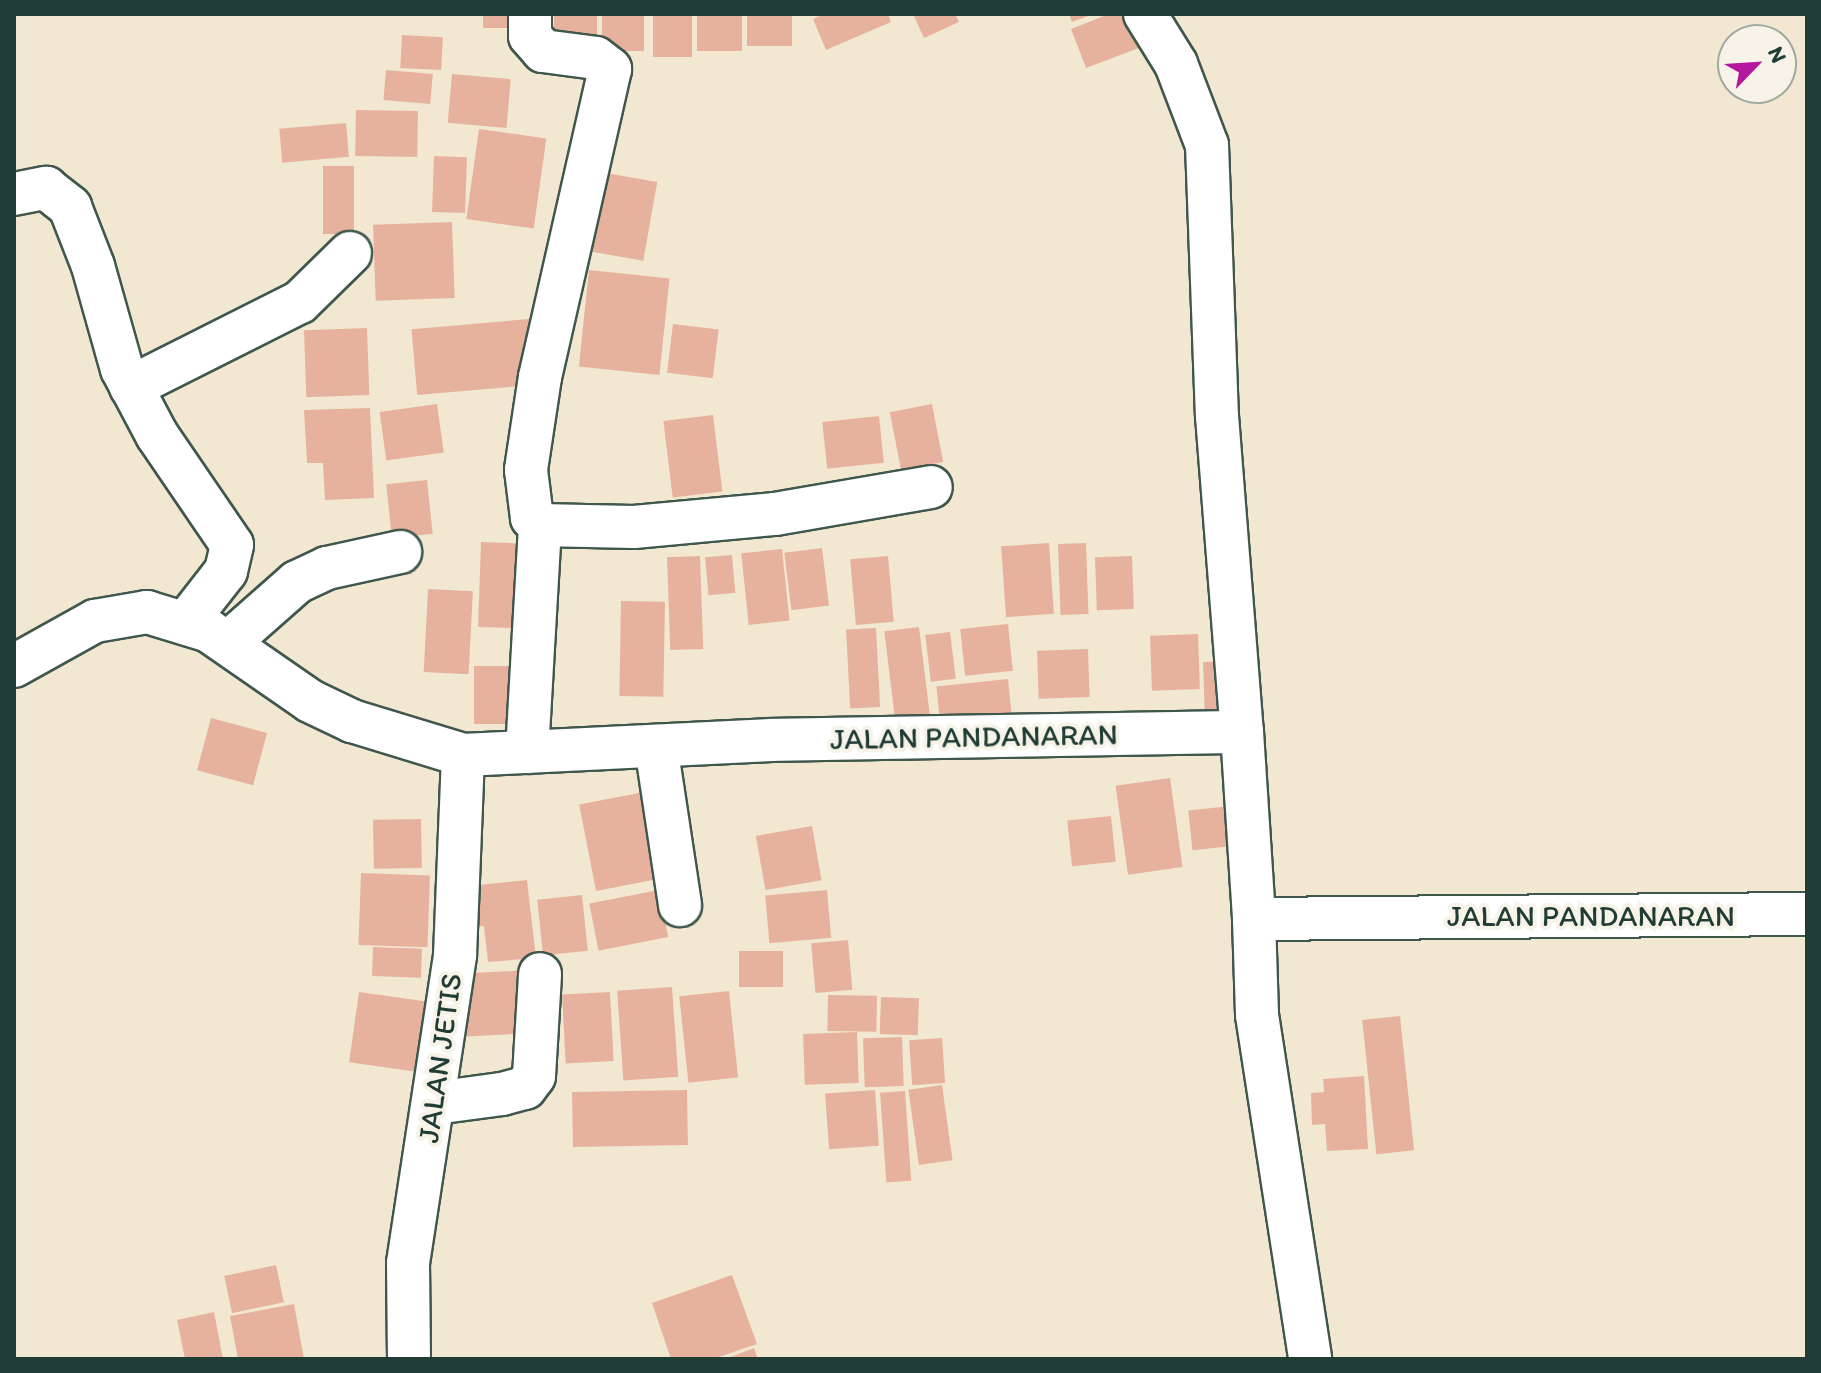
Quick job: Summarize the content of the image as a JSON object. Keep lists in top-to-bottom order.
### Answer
{
  "streets": {
    "street": ["JALAN PANDANARAN", "JALAN JETIS"]
  },
  "crossings": [
    ["JALAN PANDANARAN", "JALAN JETIS"]
  ],
  "north": "top right"
}
